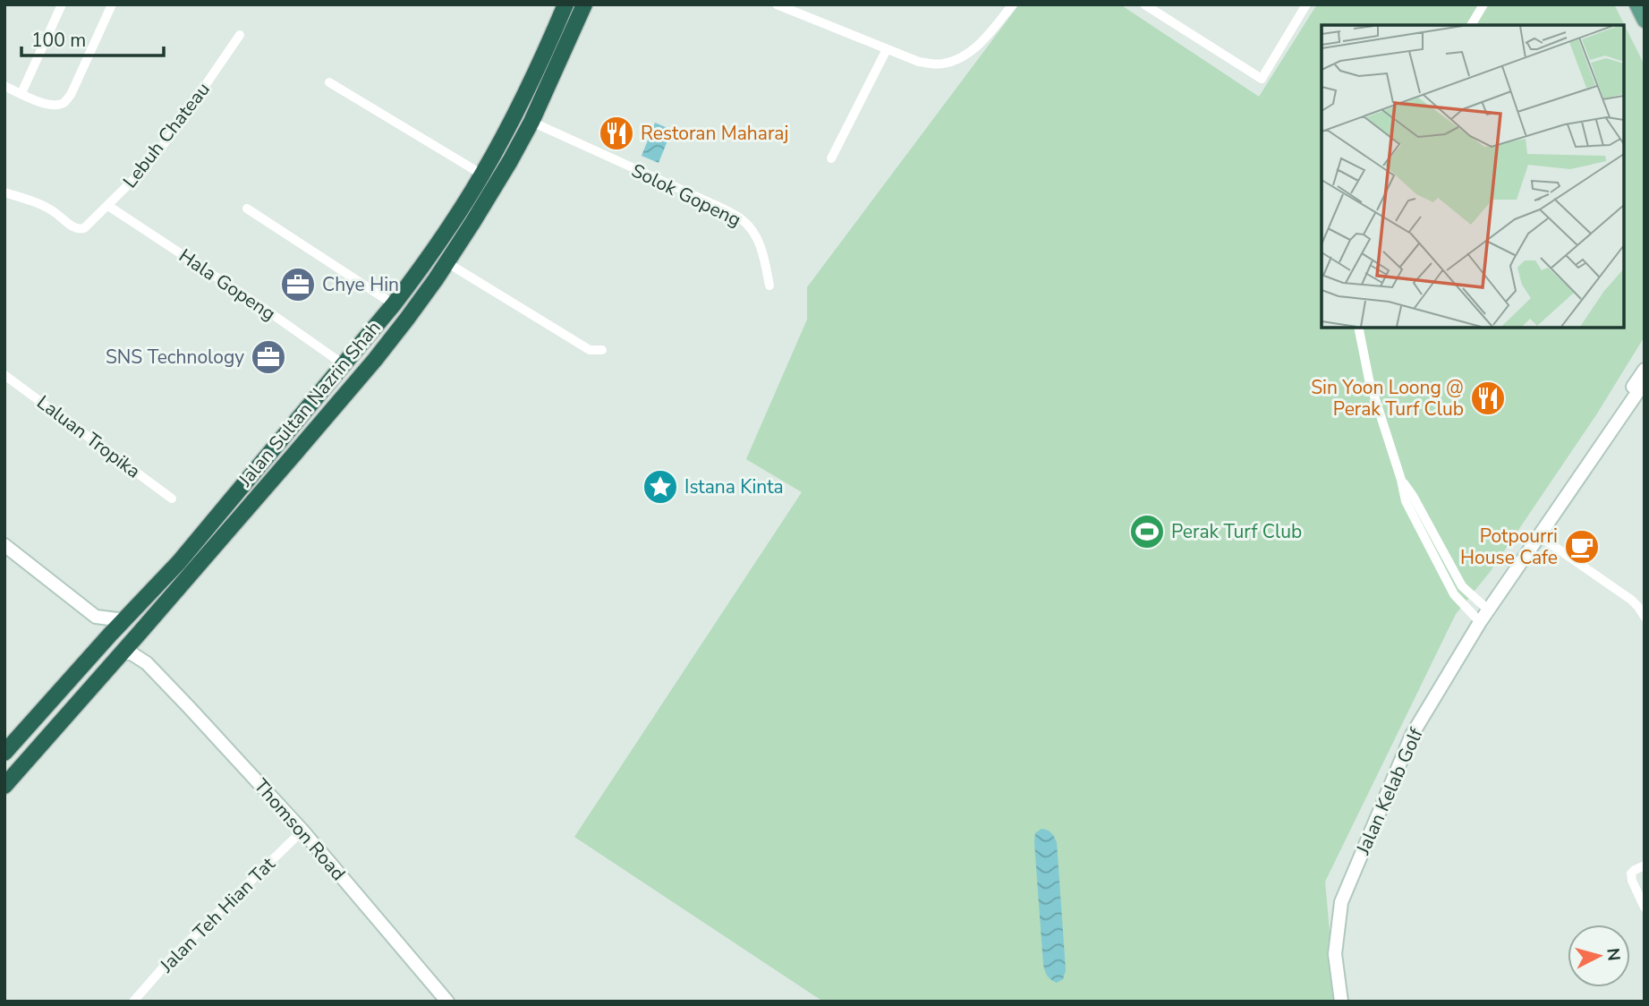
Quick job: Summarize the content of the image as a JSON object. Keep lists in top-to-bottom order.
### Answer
{
  "streets": {
    "highway": ["Jalan Sultan Nazrin Shah"],
    "street": [
      "Lebuh Chateau",
      "Solok Gopeng",
      "Hala Gopeng",
      "Laluan Tropika",
      "Jalan Kelab Golf",
      "Thomson Road",
      "Jalan Teh Hian Tat"
    ]
  },
  "crossings": [
    ["Lebuh Chateau", "Hala Gopeng"],
    ["Solok Gopeng", "Jalan Sultan Nazrin Shah"],
    ["Hala Gopeng", "Jalan Sultan Nazrin Shah"],
    ["Jalan Sultan Nazrin Shah", "Thomson Road"],
    ["Thomson Road", "Jalan Teh Hian Tat"]
  ],
  "places": {
    "restaurant": ["Restoran Maharaj", "Sin Yoon Loong @ Perak Turf Club"],
    "office": ["Chye Hin", "SNS Technology"],
    "place": ["Istana Kinta"],
    "sports": ["Perak Turf Club"],
    "cafe": ["Potpourri House Cafe"]
  },
  "scale_bar": "100 m",
  "north": "right"
}
